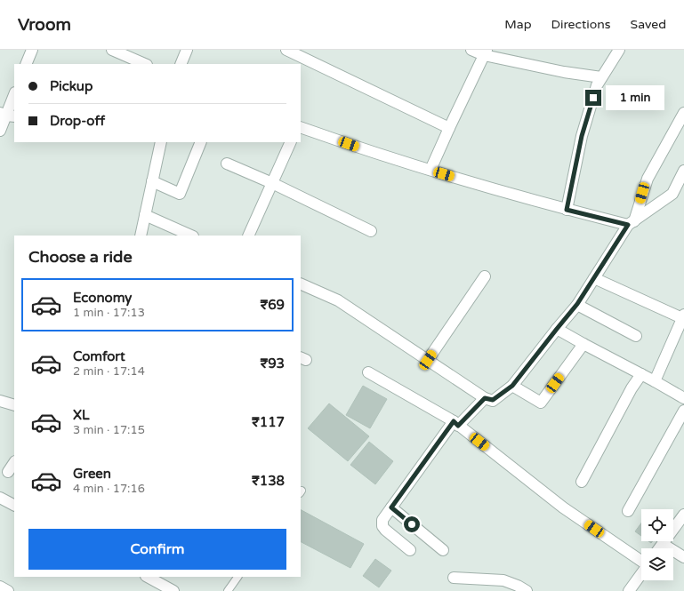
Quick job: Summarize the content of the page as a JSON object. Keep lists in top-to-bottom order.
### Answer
{
  "page": {
    "header": "Vroom",
    "nav": ["Map", "Directions", "Saved"],
    "banner": ["Pickup", "Drop-off"],
    "bubble": "1 min",
    "heading": "Choose a ride",
    "list": [
      {
        "name": "Economy",
        "note": "1 min · 17:13",
        "value": "₹69"
      },
      {
        "name": "Comfort",
        "note": "2 min · 17:14",
        "value": "₹93"
      },
      {
        "name": "XL",
        "note": "3 min · 17:15",
        "value": "₹117"
      },
      {
        "name": "Green",
        "note": "4 min · 17:16",
        "value": "₹138"
      }
    ],
    "buttons": "Confirm"
  }
}
